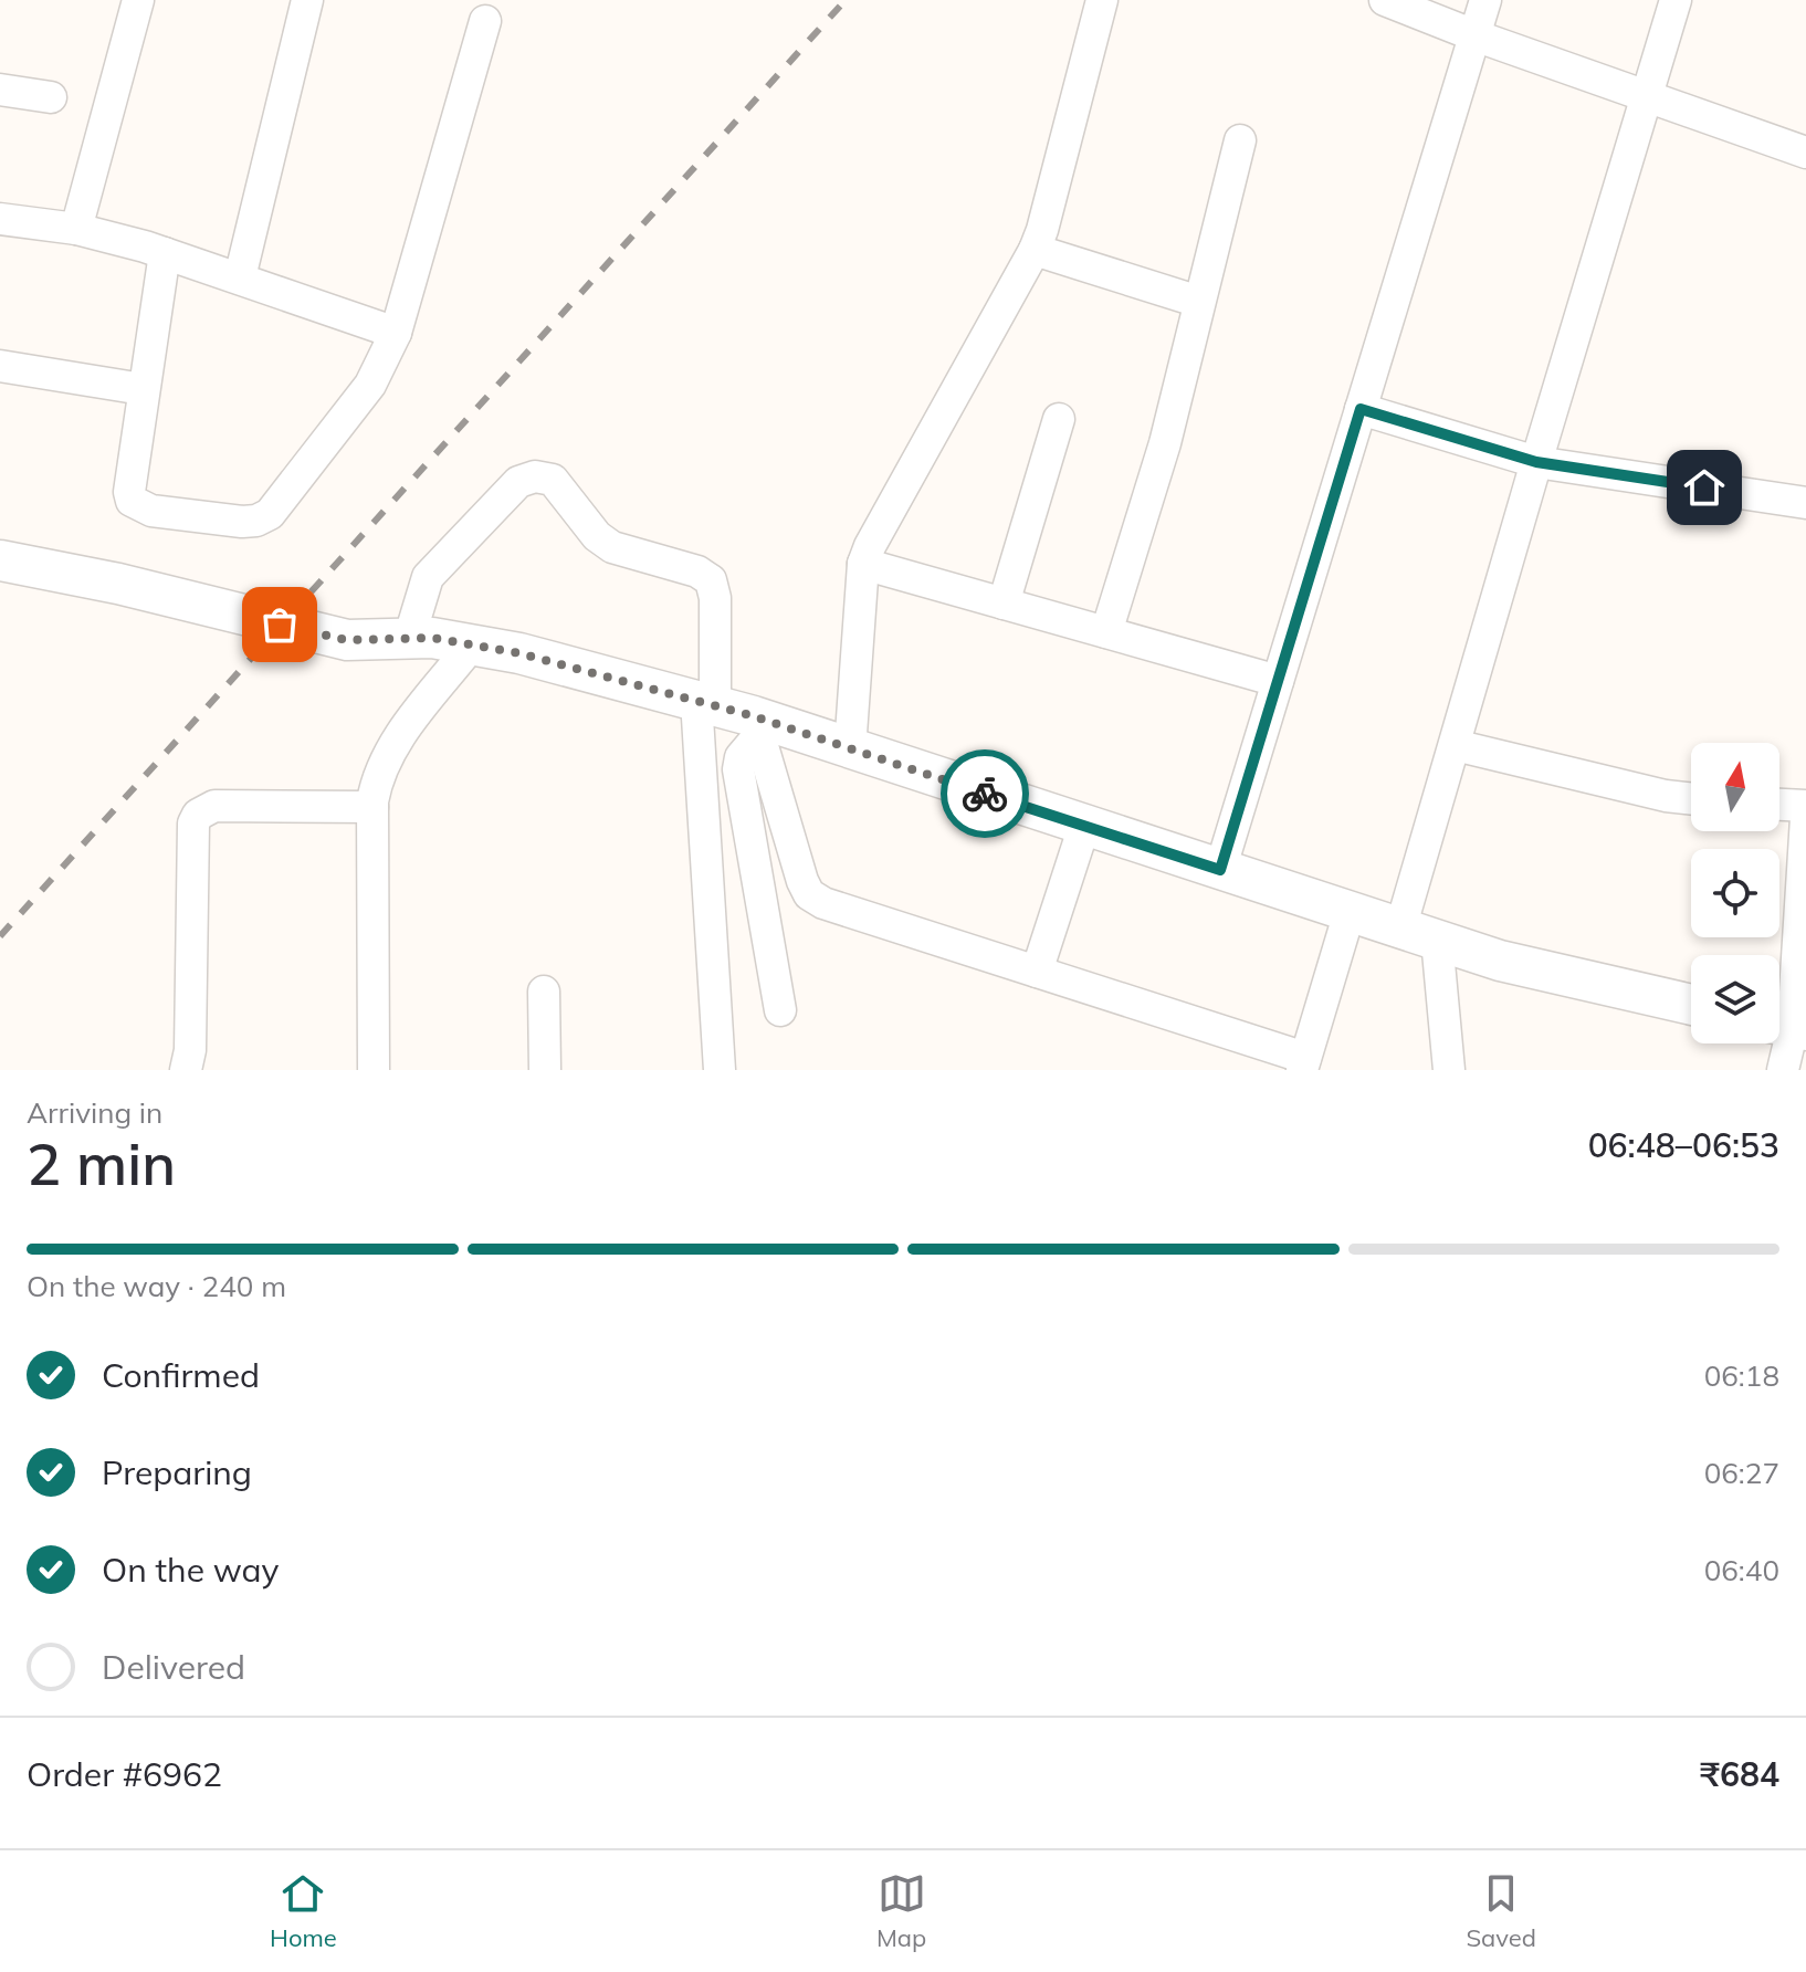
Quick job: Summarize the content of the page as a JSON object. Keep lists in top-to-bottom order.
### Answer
{
  "north": "top",
  "page": {
    "heading": ["2 min", "Arriving in", "06:48–06:53"],
    "panel": ["Order #6962", "₹684"],
    "bar": "On the way · 240 m",
    "list": [
      ["Confirmed", "06:18"],
      ["Preparing", "06:27"],
      ["On the way", "06:40"],
      "Delivered"
    ],
    "tabs": ["Home", "Map", "Saved"]
  }
}
